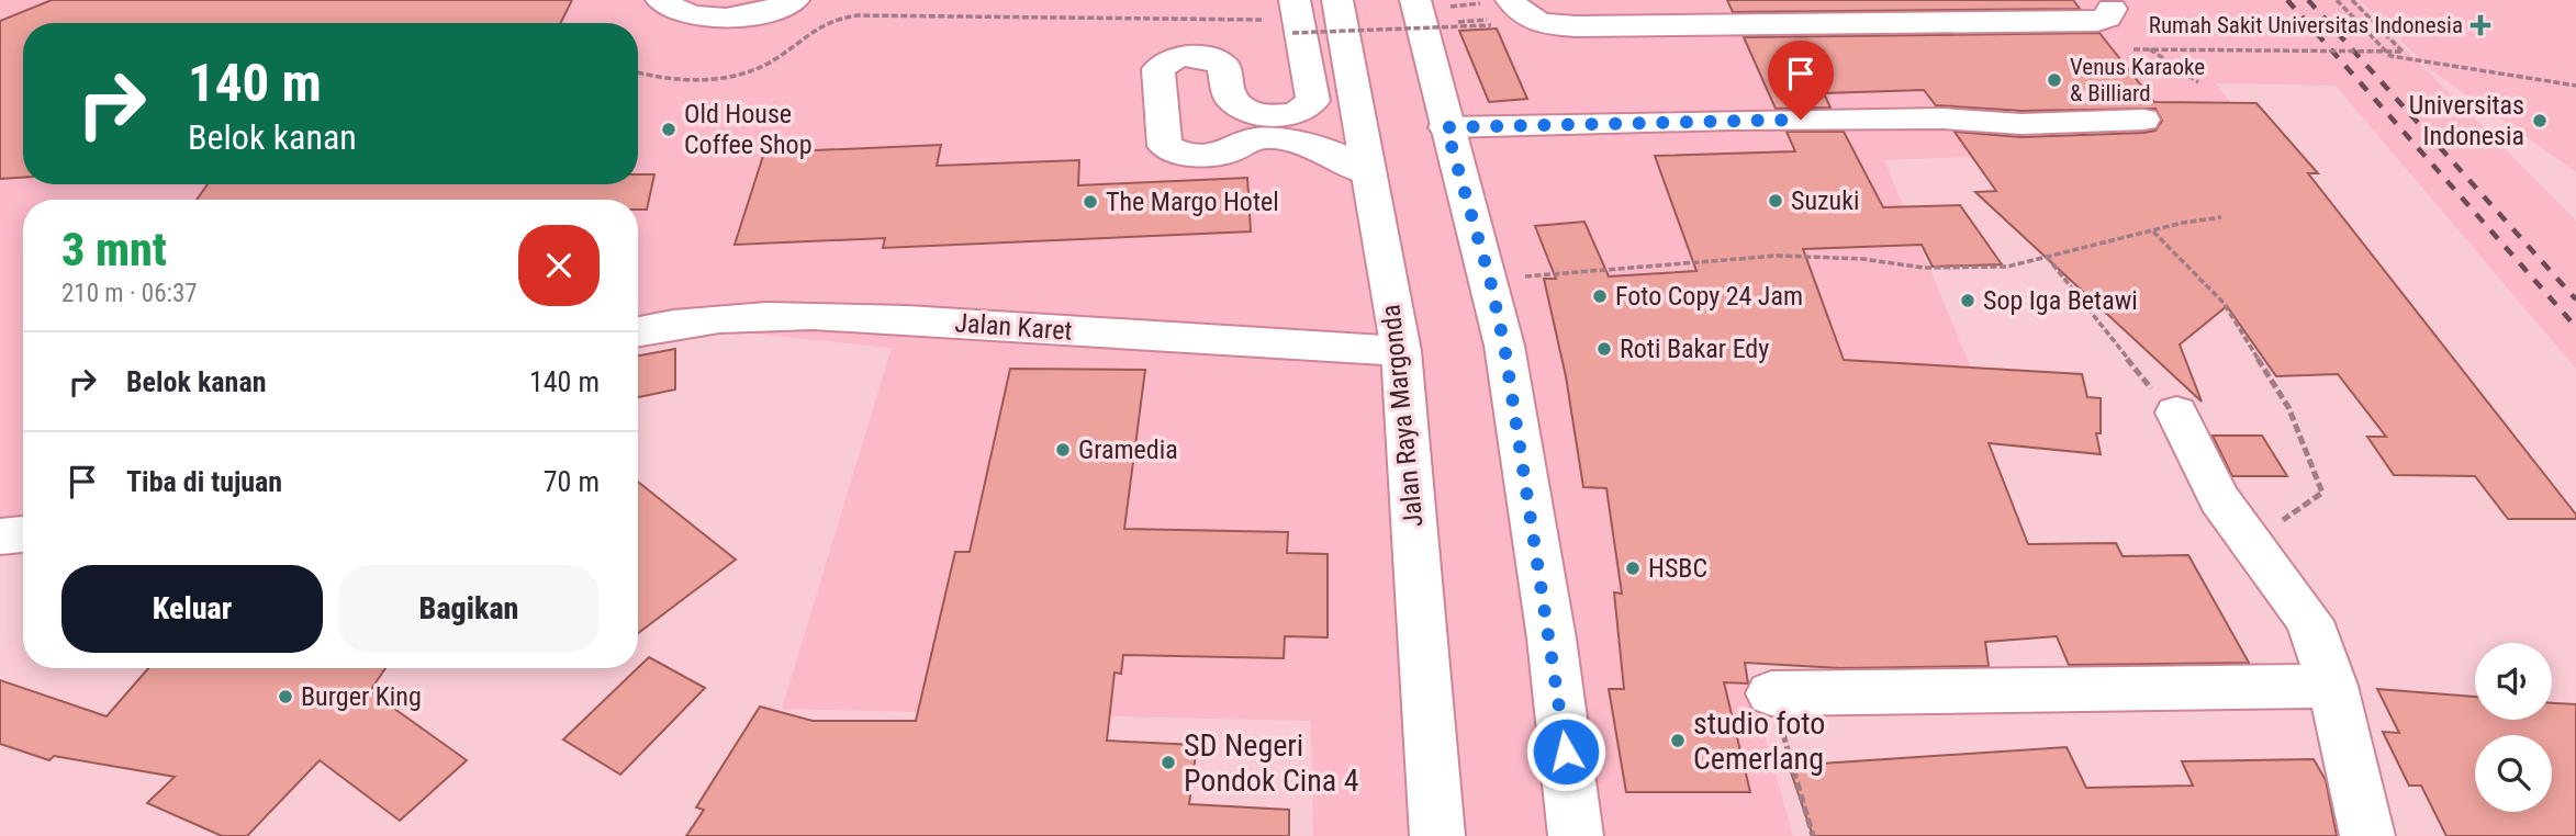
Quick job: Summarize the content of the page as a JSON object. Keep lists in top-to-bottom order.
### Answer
{
  "streets": {
    "main road": ["Jalan Karet", "Jalan Raya Margonda"]
  },
  "crossings": [
    ["Jalan Karet", "Jalan Raya Margonda"]
  ],
  "places": {
    "health": ["Rumah Sakit Universitas Indonesia"],
    "other": [
      "Venus Karaoke & Billiard",
      "Universitas Indonesia",
      "Old House Coffee Shop",
      "Suzuki",
      "The Margo Hotel",
      "Foto Copy 24 Jam",
      "Sop Iga Betawi",
      "Roti Bakar Edy",
      "Gramedia",
      "HSBC",
      "Burger King",
      "studio foto Cemerlang",
      "SD Negeri Pondok Cina 4"
    ]
  },
  "page": {
    "turn": ["140 m", "Belok kanan"],
    "heading": ["3 mnt", "210 m · 06:37"],
    "list": [
      {
        "name": "Belok kanan",
        "value": "140 m"
      },
      {
        "name": "Tiba di tujuan",
        "value": "70 m"
      }
    ],
    "buttons": ["Keluar", "Bagikan"]
  }
}
